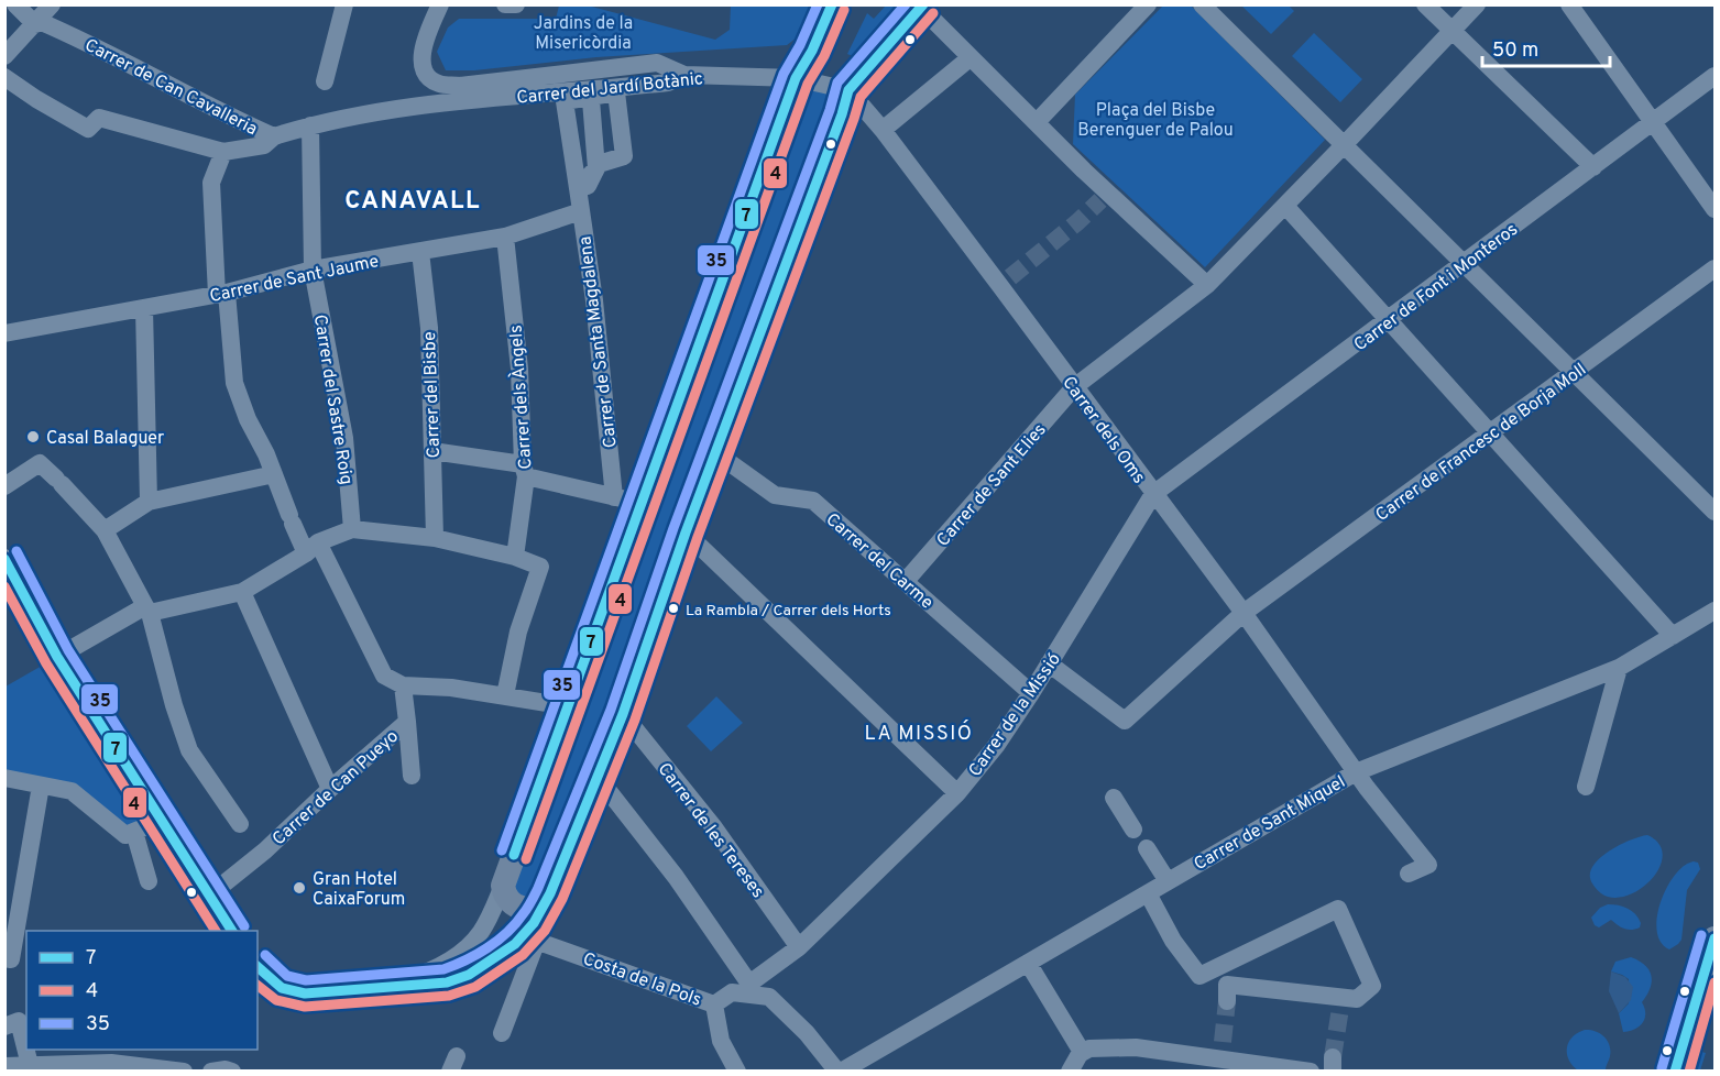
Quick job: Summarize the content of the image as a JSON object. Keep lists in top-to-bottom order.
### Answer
{
  "streets": {
    "street": [
      "Carrer de Can Cavalleria",
      "Carrer del Jardí Botànic",
      "Carrer de Sant Jaume",
      "Carrer de Font i Monteros",
      "Carrer de Santa Magdalena",
      "Carrer del Bisbe",
      "Carrer dels Àngels",
      "Carrer del Sastre Roig",
      "Carrer dels Oms",
      "Carrer de Francesc de Borja Moll",
      "Carrer de Sant Elies",
      "Carrer del Carme",
      "Carrer de la Missió",
      "Carrer de Can Pueyo",
      "Carrer de Sant Miquel",
      "Carrer de les Tereses",
      "Costa de la Pols"
    ]
  },
  "crossings": [
    ["Carrer de Can Cavalleria", "Carrer del Jardí Botànic"],
    ["Carrer de Can Cavalleria", "Carrer del Sastre Roig"],
    ["Carrer del Jardí Botànic", "Carrer de Santa Magdalena"],
    ["Carrer del Jardí Botànic", "Carrer dels Oms"],
    ["Carrer de Sant Jaume", "Carrer de Santa Magdalena"],
    ["Carrer de Sant Jaume", "Carrer del Bisbe"],
    ["Carrer de Sant Jaume", "Carrer dels Àngels"],
    ["Carrer de Sant Jaume", "Carrer del Sastre Roig"],
    ["Carrer de Font i Monteros", "Carrer dels Oms"],
    ["Carrer de Font i Monteros", "Carrer de la Missió"],
    ["Carrer dels Oms", "Carrer de Francesc de Borja Moll"],
    ["Carrer dels Oms", "Carrer de Sant Elies"],
    ["Carrer dels Oms", "Carrer de la Missió"],
    ["Carrer dels Oms", "Carrer de Sant Miquel"],
    ["Carrer de Francesc de Borja Moll", "Carrer de la Missió"],
    ["Carrer de Sant Elies", "Carrer del Carme"],
    ["Carrer del Carme", "Carrer de la Missió"],
    ["Carrer de la Missió", "Carrer de les Tereses"],
    ["Carrer de Sant Miquel", "Costa de la Pols"]
  ],
  "districts": ["CANAVALL", "LA MISSIÓ"],
  "parks": ["Jardins de la Misericòrdia", "Plaça del Bisbe Berenguer de Palou"],
  "places": ["Casal Balaguer", "La Rambla / Carrer dels Horts", "Gran Hotel CaixaForum"],
  "lines": ["transit line 7", "transit line 35", "transit line 4"],
  "legend": ["7", "4", "35"],
  "scale_bar": "50 m"
}
